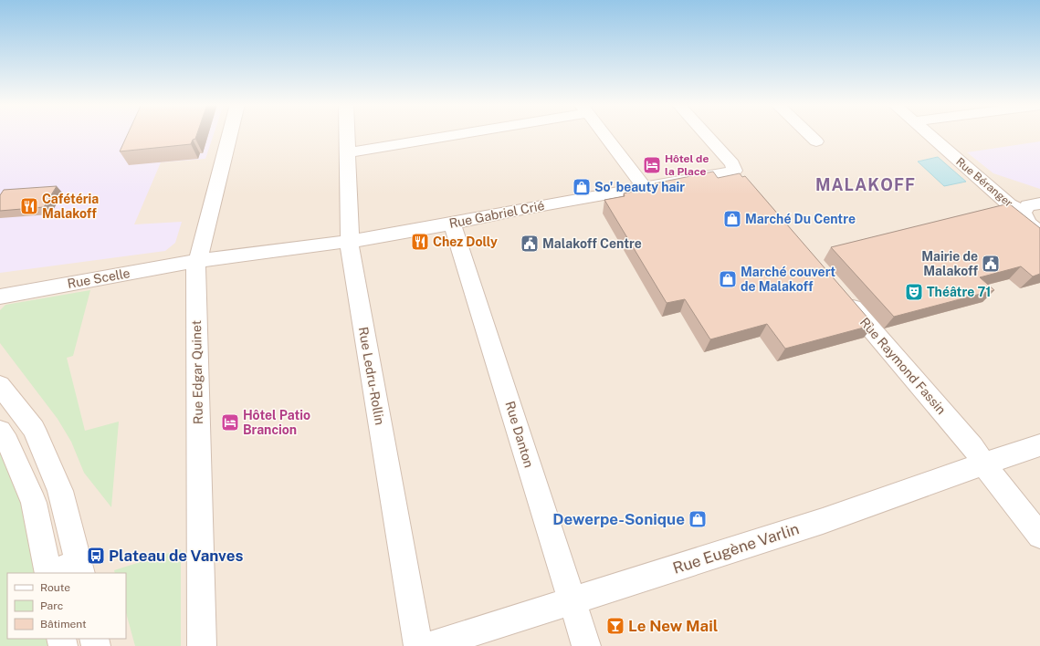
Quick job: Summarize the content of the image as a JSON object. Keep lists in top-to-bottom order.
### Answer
{
  "streets": {
    "street": [
      "Rue Béranger",
      "Rue Gabriel Crié",
      "Rue Scelle",
      "Rue Raymond Fassin",
      "Rue Edgar Quinet",
      "Rue Ledru-Rollin",
      "Rue Danton",
      "Rue Eugène Varlin"
    ]
  },
  "crossings": [
    ["Rue Gabriel Crié", "Rue Scelle"],
    ["Rue Gabriel Crié", "Rue Edgar Quinet"],
    ["Rue Gabriel Crié", "Rue Ledru-Rollin"],
    ["Rue Gabriel Crié", "Rue Danton"],
    ["Rue Scelle", "Rue Edgar Quinet"],
    ["Rue Raymond Fassin", "Rue Eugène Varlin"],
    ["Rue Danton", "Rue Eugène Varlin"]
  ],
  "districts": ["MALAKOFF"],
  "places": {
    "hotel": ["Hôtel de la Place", "Hôtel Patio Brancion"],
    "shop": [
      "So' beauty hair",
      "Marché Du Centre",
      "Marché couvert de Malakoff",
      "Dewerpe-Sonique"
    ],
    "restaurant": ["Cafétéria Malakoff", "Chez Dolly"],
    "public building": ["Malakoff Centre", "Mairie de Malakoff"],
    "theatre": ["Théâtre 71"],
    "bus stop": ["Plateau de Vanves"],
    "bar": ["Le New Mail"]
  },
  "legend": ["Route", "Parc", "Bâtiment"]
}
